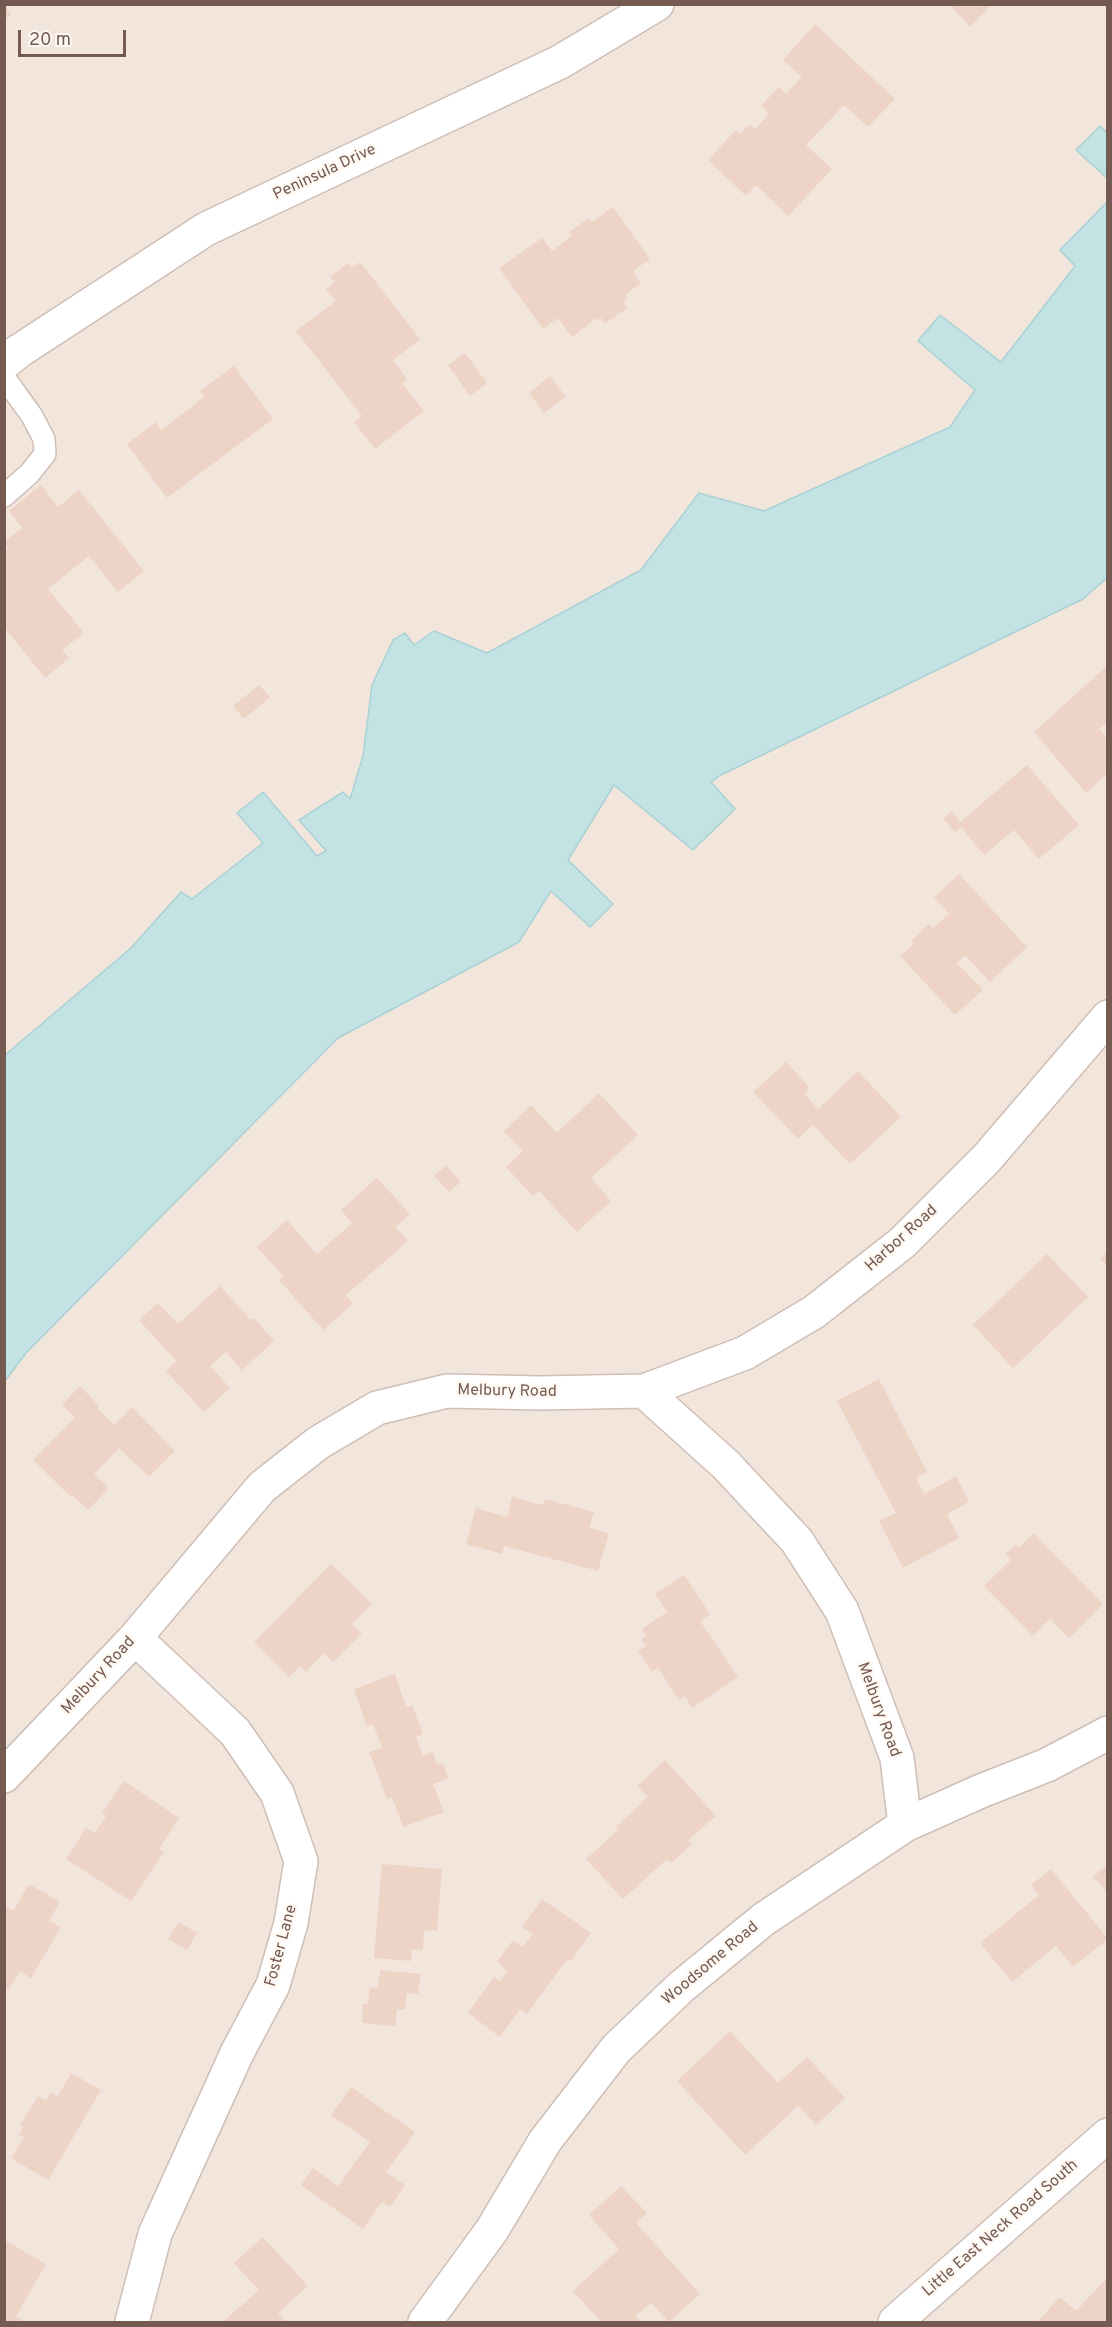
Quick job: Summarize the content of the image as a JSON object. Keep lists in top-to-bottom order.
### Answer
{
  "streets": {
    "street": [
      "Peninsula Drive",
      "Harbor Road",
      "Melbury Road",
      "Foster Lane",
      "Woodsome Road",
      "Little East Neck Road South"
    ]
  },
  "crossings": [
    ["Harbor Road", "Melbury Road"],
    ["Melbury Road", "Foster Lane"],
    ["Melbury Road", "Woodsome Road"]
  ],
  "scale_bar": "20 m"
}
